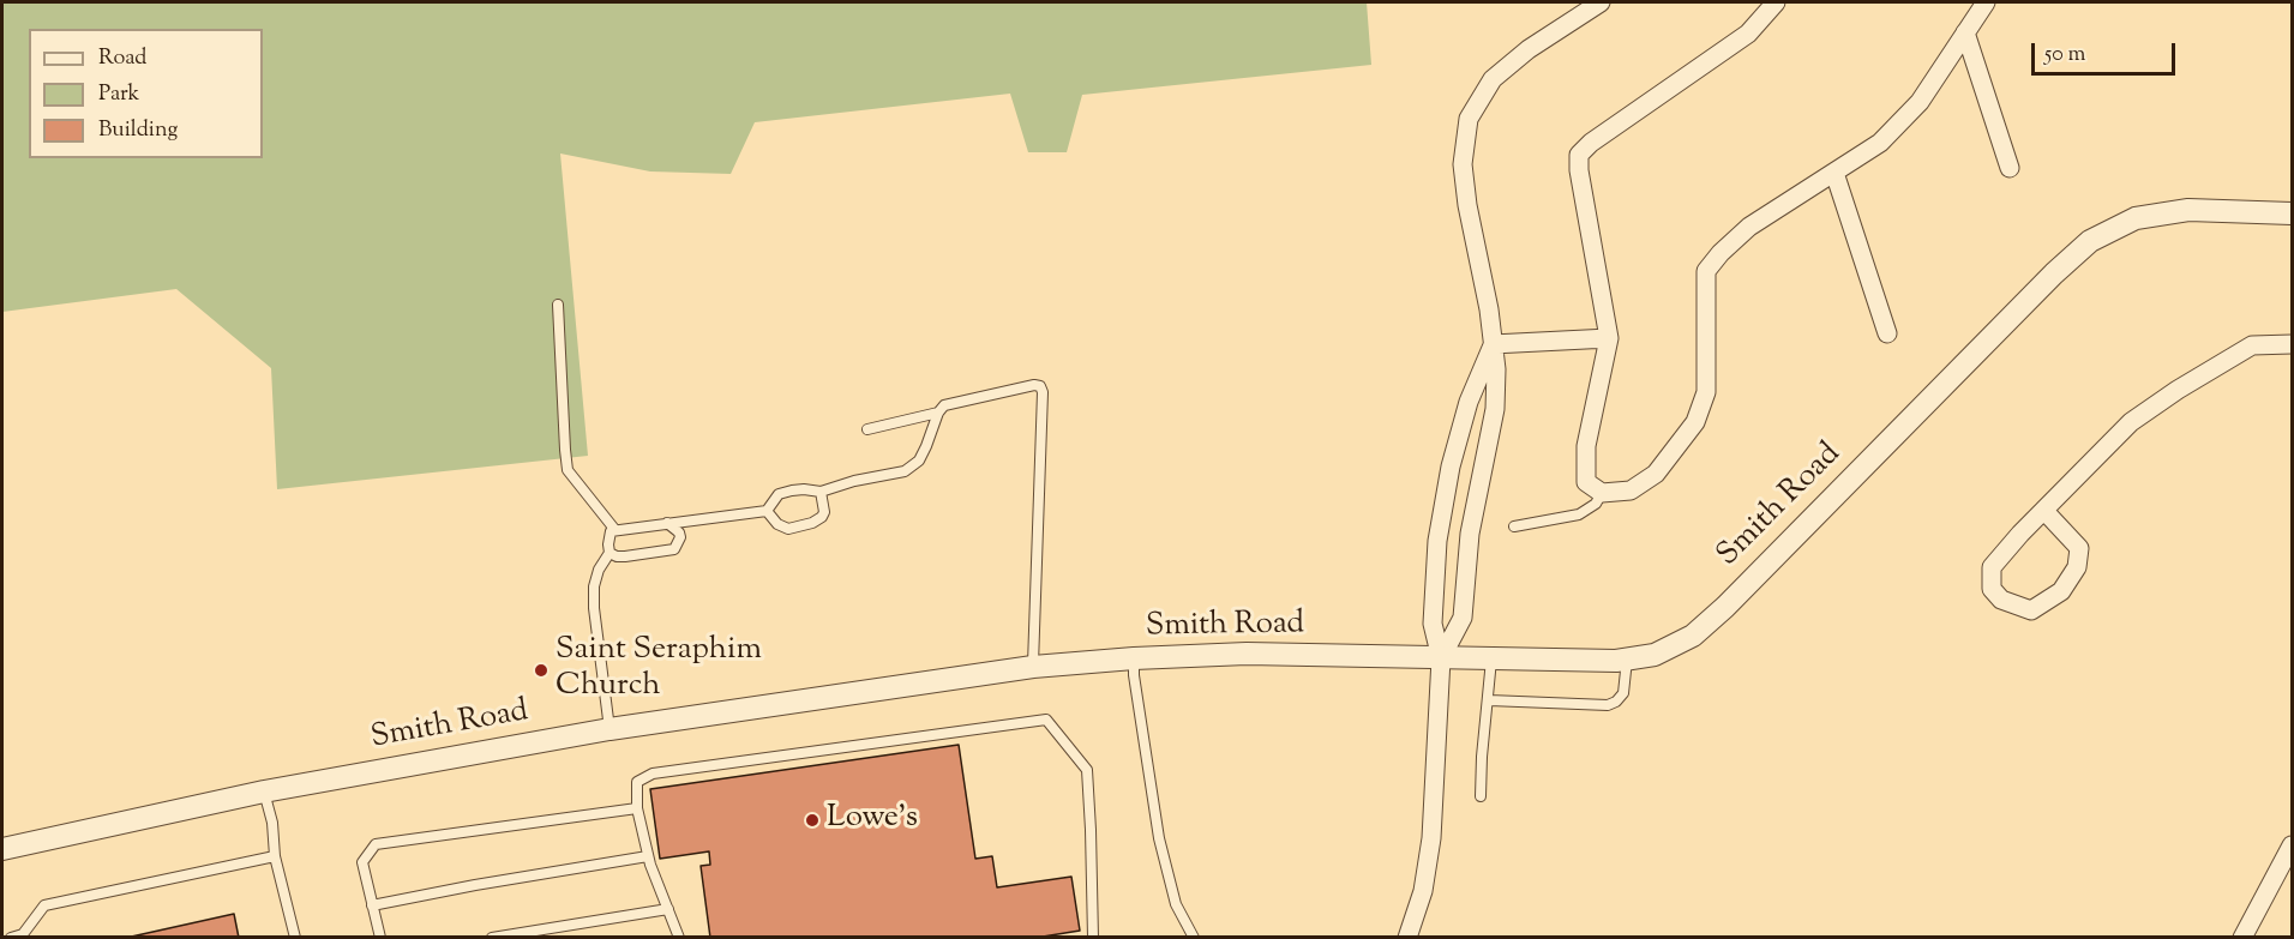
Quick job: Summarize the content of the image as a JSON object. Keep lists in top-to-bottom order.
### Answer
{
  "streets": {
    "street": ["Smith Road"]
  },
  "places": ["Saint Seraphim Church", "Lowe's"],
  "legend": ["Road", "Park", "Building"],
  "scale_bar": "50 m"
}
